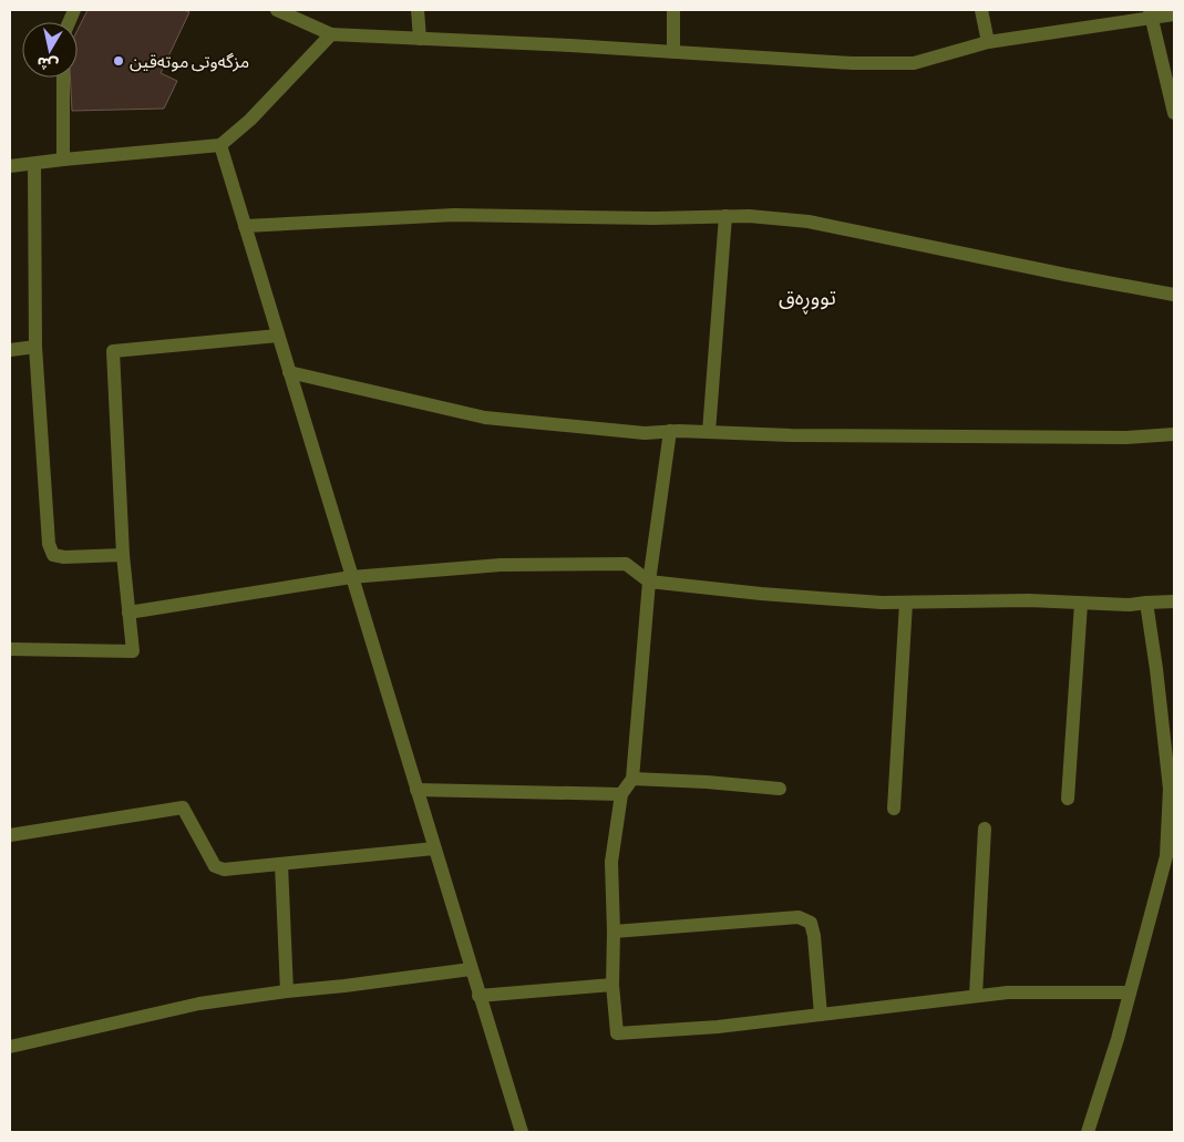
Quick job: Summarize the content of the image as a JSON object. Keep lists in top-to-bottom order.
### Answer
{
  "districts": ["تووڕەق"],
  "places": ["مزگەوتی موتەقین"],
  "north": "bottom"
}
